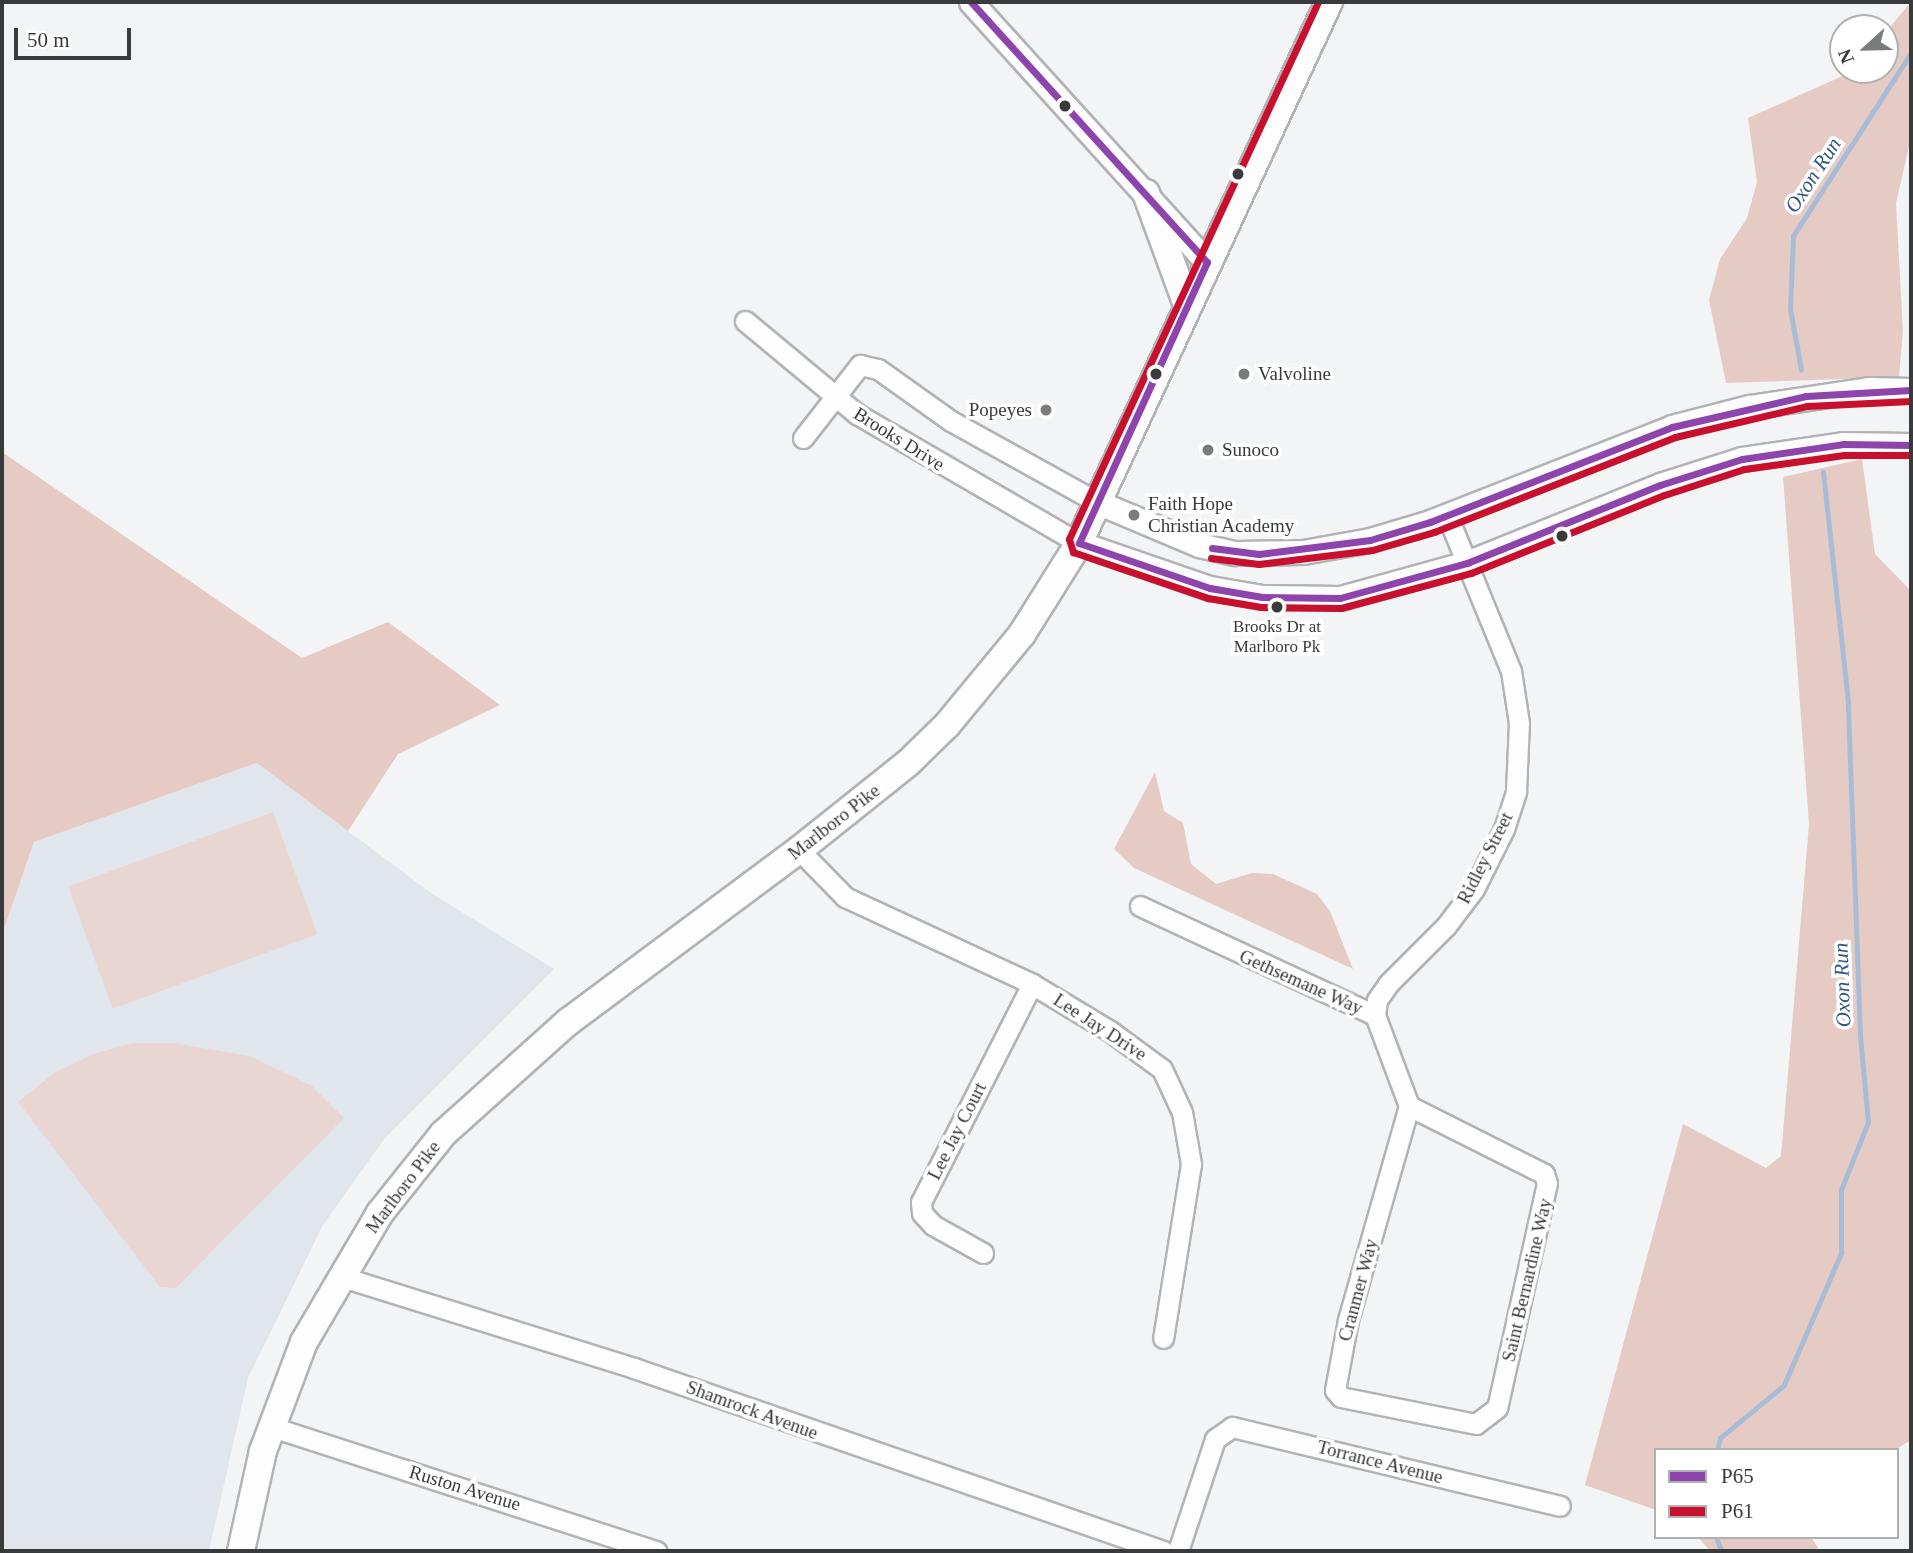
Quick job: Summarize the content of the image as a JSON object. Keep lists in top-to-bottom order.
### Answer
{
  "streets": {
    "main road": ["Marlboro Pike"],
    "street": [
      "Brooks Drive",
      "Ridley Street",
      "Gethsemane Way",
      "Lee Jay Drive",
      "Lee Jay Court",
      "Saint Bernardine Way",
      "Cranmer Way",
      "Shamrock Avenue",
      "Torrance Avenue",
      "Ruston Avenue"
    ]
  },
  "crossings": [
    ["Brooks Drive", "Marlboro Pike"],
    ["Brooks Drive", "Ridley Street"],
    ["Marlboro Pike", "Lee Jay Drive"],
    ["Marlboro Pike", "Shamrock Avenue"],
    ["Marlboro Pike", "Ruston Avenue"],
    ["Ridley Street", "Gethsemane Way"],
    ["Gethsemane Way", "Saint Bernardine Way"],
    ["Gethsemane Way", "Cranmer Way"],
    ["Lee Jay Drive", "Lee Jay Court"],
    ["Saint Bernardine Way", "Cranmer Way"]
  ],
  "water": ["Oxon Run"],
  "places": [
    "Valvoline",
    "Popeyes",
    "Sunoco",
    "Faith Hope Christian Academy",
    "Brooks Dr at Marlboro Pk"
  ],
  "lines": ["transit line P65", "transit line P61"],
  "legend": ["P65", "P61"],
  "scale_bar": "50 m",
  "north": "left"
}
